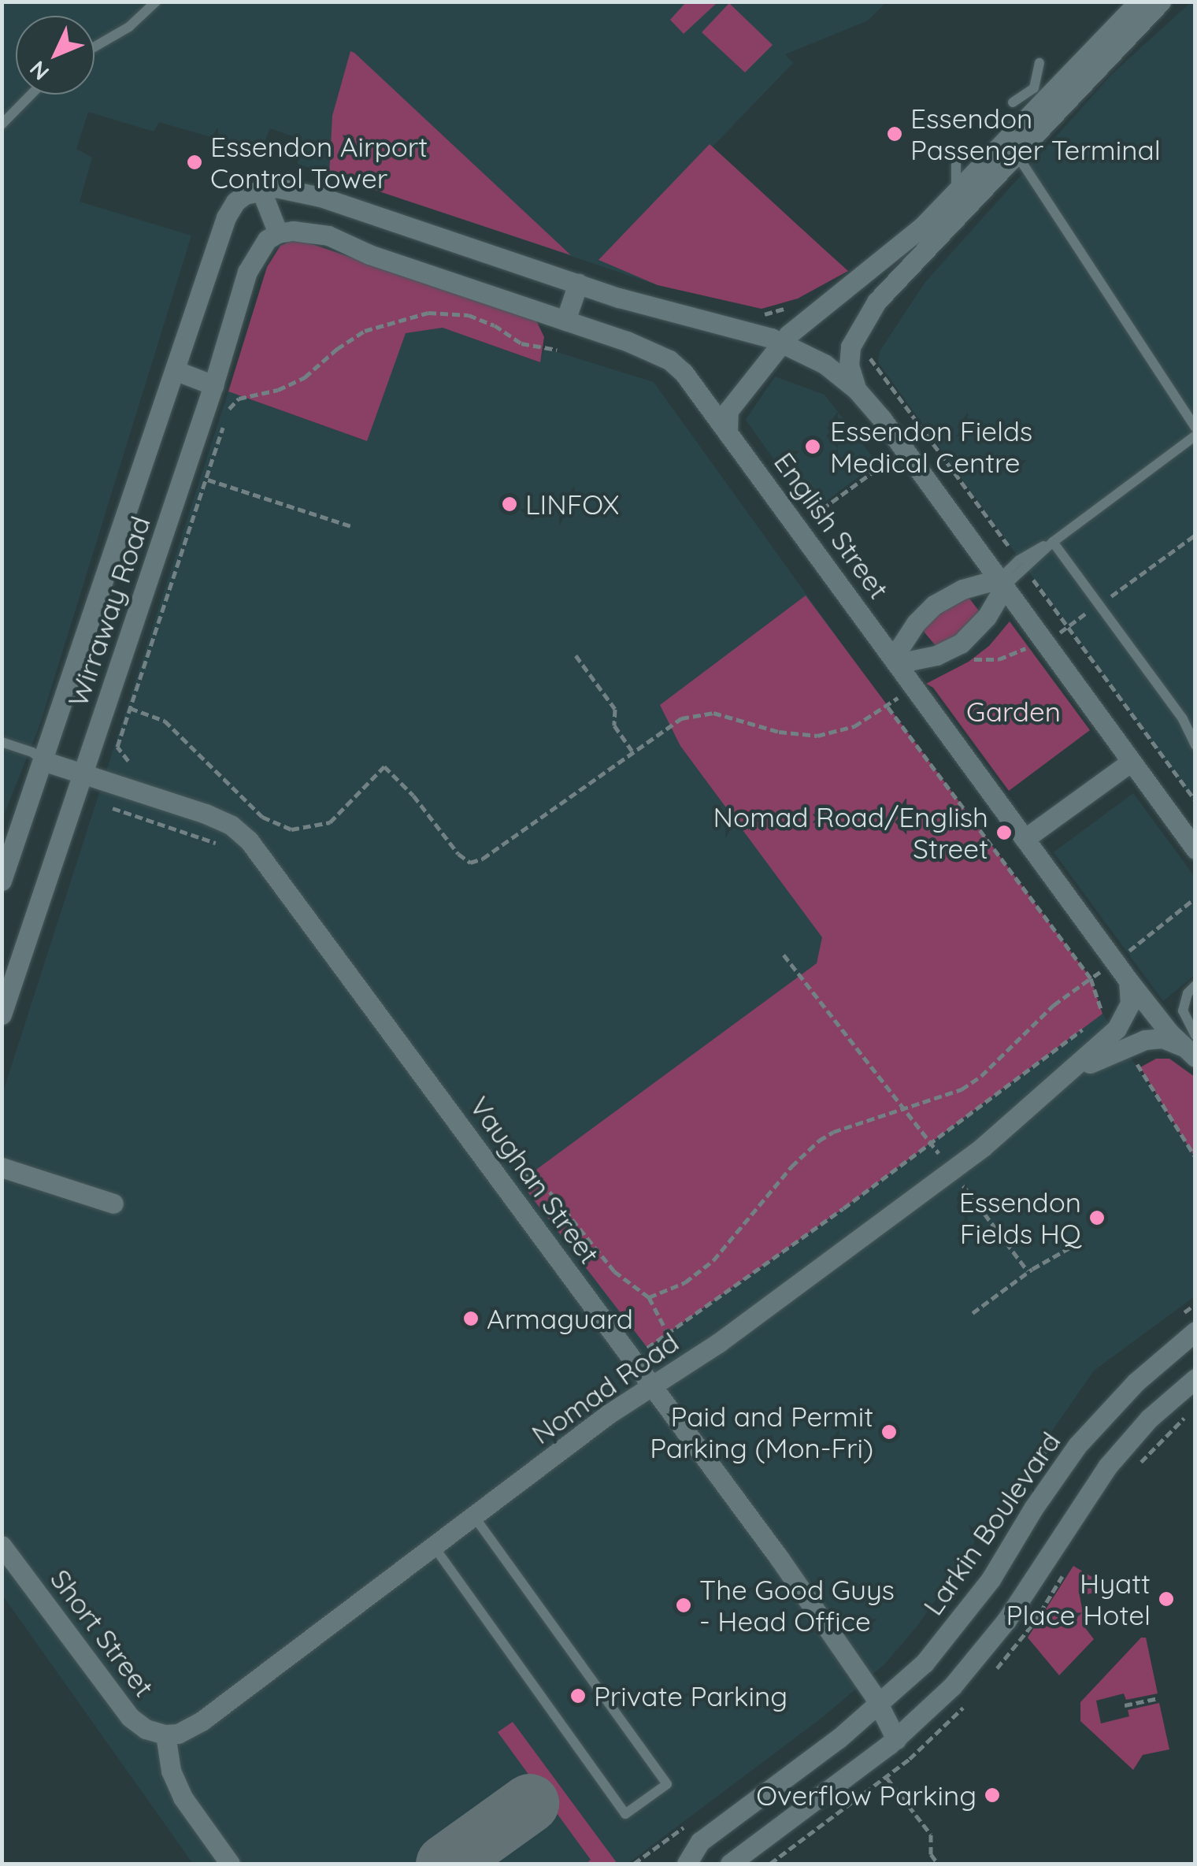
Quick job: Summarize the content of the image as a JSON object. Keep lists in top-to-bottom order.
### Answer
{
  "streets": {
    "street": [
      "English Street",
      "Wirraway Road",
      "Vaughan Street",
      "Nomad Road",
      "Larkin Boulevard",
      "Short Street"
    ]
  },
  "crossings": [
    ["English Street", "Wirraway Road"],
    ["English Street", "Nomad Road"],
    ["Wirraway Road", "Vaughan Street"],
    ["Vaughan Street", "Nomad Road"],
    ["Vaughan Street", "Larkin Boulevard"],
    ["Nomad Road", "Short Street"]
  ],
  "parks": ["Garden"],
  "places": [
    "Essendon Passenger Terminal",
    "Essendon Airport Control Tower",
    "Essendon Fields Medical Centre",
    "LINFOX",
    "Nomad Road/English Street",
    "Essendon Fields HQ",
    "Armaguard",
    "Paid and Permit Parking (Mon-Fri)",
    "Hyatt Place Hotel",
    "The Good Guys - Head Office",
    "Private Parking",
    "Overflow Parking"
  ],
  "north": "bottom left"
}
